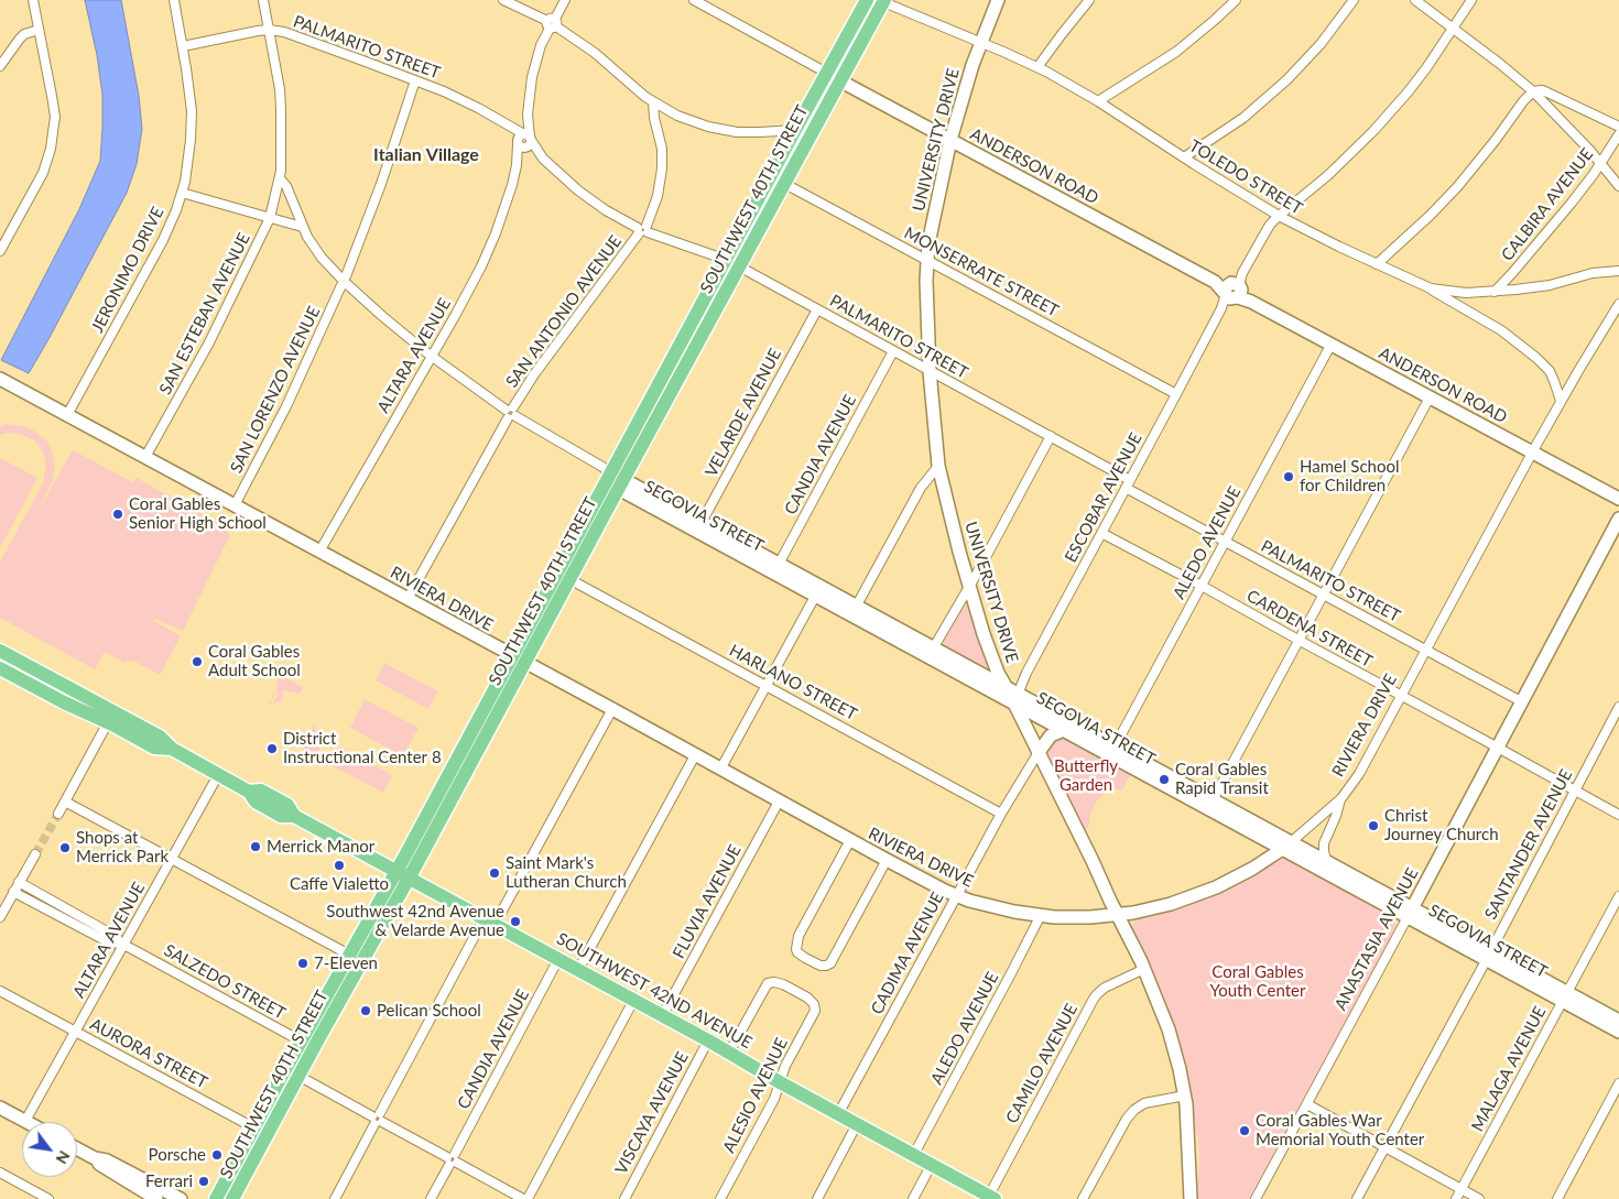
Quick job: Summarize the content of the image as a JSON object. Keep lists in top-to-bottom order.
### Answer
{
  "streets": {
    "main road": ["SOUTHWEST 40TH STREET", "SOUTHWEST 42ND AVENUE"],
    "street": [
      "PALMARITO STREET",
      "UNIVERSITY DRIVE",
      "ANDERSON ROAD",
      "TOLEDO STREET",
      "CALBIRA AVENUE",
      "JERONIMO DRIVE",
      "MONSERRATE STREET",
      "SAN ANTONIO AVENUE",
      "SAN ESTEBAN AVENUE",
      "ALTARA AVENUE",
      "SAN LORENZO AVENUE",
      "VELARDE AVENUE",
      "CANDIA AVENUE",
      "ESCOBAR AVENUE",
      "SEGOVIA STREET",
      "ALEDO AVENUE",
      "RIVIERA DRIVE",
      "CARDENA STREET",
      "HARLANO STREET",
      "SANTANDER AVENUE",
      "FLUVIA AVENUE",
      "ANASTASIA AVENUE",
      "CADIMA AVENUE",
      "SALZEDO STREET",
      "AURORA STREET",
      "CAMILO AVENUE",
      "MALAGA AVENUE",
      "ALESIO AVENUE",
      "VISCAYA AVENUE"
    ]
  },
  "crossings": [
    ["PALMARITO STREET", "UNIVERSITY DRIVE"],
    ["PALMARITO STREET", "SOUTHWEST 40TH STREET"],
    ["PALMARITO STREET", "JERONIMO DRIVE"],
    ["PALMARITO STREET", "SAN ANTONIO AVENUE"],
    ["PALMARITO STREET", "SAN ESTEBAN AVENUE"],
    ["PALMARITO STREET", "ALTARA AVENUE"],
    ["PALMARITO STREET", "SAN LORENZO AVENUE"],
    ["PALMARITO STREET", "VELARDE AVENUE"],
    ["PALMARITO STREET", "CANDIA AVENUE"],
    ["PALMARITO STREET", "ESCOBAR AVENUE"],
    ["PALMARITO STREET", "ALEDO AVENUE"],
    ["PALMARITO STREET", "RIVIERA DRIVE"],
    ["PALMARITO STREET", "ANASTASIA AVENUE"],
    ["UNIVERSITY DRIVE", "ANDERSON ROAD"],
    ["UNIVERSITY DRIVE", "TOLEDO STREET"],
    ["UNIVERSITY DRIVE", "MONSERRATE STREET"],
    ["UNIVERSITY DRIVE", "ESCOBAR AVENUE"],
    ["UNIVERSITY DRIVE", "SEGOVIA STREET"],
    ["UNIVERSITY DRIVE", "RIVIERA DRIVE"],
    ["UNIVERSITY DRIVE", "CADIMA AVENUE"],
    ["UNIVERSITY DRIVE", "CAMILO AVENUE"],
    ["ANDERSON ROAD", "SOUTHWEST 40TH STREET"],
    ["ANDERSON ROAD", "ESCOBAR AVENUE"],
    ["ANDERSON ROAD", "ALEDO AVENUE"],
    ["ANDERSON ROAD", "RIVIERA DRIVE"],
    ["TOLEDO STREET", "SOUTHWEST 40TH STREET"],
    ["TOLEDO STREET", "CALBIRA AVENUE"],
    ["TOLEDO STREET", "ESCOBAR AVENUE"],
    ["SOUTHWEST 40TH STREET", "MONSERRATE STREET"],
    ["SOUTHWEST 40TH STREET", "SEGOVIA STREET"],
    ["SOUTHWEST 40TH STREET", "RIVIERA DRIVE"],
    ["SOUTHWEST 40TH STREET", "HARLANO STREET"],
    ["SOUTHWEST 40TH STREET", "SALZEDO STREET"],
    ["SOUTHWEST 40TH STREET", "SOUTHWEST 42ND AVENUE"],
    ["SOUTHWEST 40TH STREET", "AURORA STREET"],
    ["JERONIMO DRIVE", "RIVIERA DRIVE"],
    ["MONSERRATE STREET", "ESCOBAR AVENUE"],
    ["SAN ANTONIO AVENUE", "SEGOVIA STREET"],
    ["SAN ANTONIO AVENUE", "RIVIERA DRIVE"],
    ["SAN ESTEBAN AVENUE", "RIVIERA DRIVE"],
    ["ALTARA AVENUE", "SEGOVIA STREET"],
    ["ALTARA AVENUE", "RIVIERA DRIVE"],
    ["ALTARA AVENUE", "SALZEDO STREET"],
    ["ALTARA AVENUE", "SOUTHWEST 42ND AVENUE"],
    ["ALTARA AVENUE", "AURORA STREET"],
    ["SAN LORENZO AVENUE", "SEGOVIA STREET"],
    ["SAN LORENZO AVENUE", "RIVIERA DRIVE"],
    ["VELARDE AVENUE", "SEGOVIA STREET"],
    ["CANDIA AVENUE", "SEGOVIA STREET"],
    ["CANDIA AVENUE", "SOUTHWEST 42ND AVENUE"],
    ["ESCOBAR AVENUE", "SEGOVIA STREET"],
    ["ESCOBAR AVENUE", "CARDENA STREET"],
    ["SEGOVIA STREET", "ALEDO AVENUE"],
    ["SEGOVIA STREET", "RIVIERA DRIVE"],
    ["SEGOVIA STREET", "SANTANDER AVENUE"],
    ["SEGOVIA STREET", "ANASTASIA AVENUE"],
    ["SEGOVIA STREET", "MALAGA AVENUE"],
    ["ALEDO AVENUE", "RIVIERA DRIVE"],
    ["ALEDO AVENUE", "CARDENA STREET"],
    ["ALEDO AVENUE", "SOUTHWEST 42ND AVENUE"],
    ["RIVIERA DRIVE", "CARDENA STREET"],
    ["RIVIERA DRIVE", "FLUVIA AVENUE"],
    ["RIVIERA DRIVE", "CADIMA AVENUE"],
    ["CARDENA STREET", "SANTANDER AVENUE"],
    ["CARDENA STREET", "ANASTASIA AVENUE"],
    ["HARLANO STREET", "CADIMA AVENUE"],
    ["FLUVIA AVENUE", "SOUTHWEST 42ND AVENUE"],
    ["CADIMA AVENUE", "SOUTHWEST 42ND AVENUE"],
    ["SOUTHWEST 42ND AVENUE", "CAMILO AVENUE"],
    ["SOUTHWEST 42ND AVENUE", "ALESIO AVENUE"],
    ["SOUTHWEST 42ND AVENUE", "VISCAYA AVENUE"]
  ],
  "districts": ["Italian Village"],
  "parks": ["Butterfly Garden", "Coral Gables Youth Center"],
  "places": [
    "Hamel School for Children",
    "Coral Gables Senior High School",
    "Coral Gables Adult School",
    "District Instructional Center 8",
    "Coral Gables Rapid Transit",
    "Christ Journey Church",
    "Merrick Manor",
    "Shops at Merrick Park",
    "Caffe Vialetto",
    "Saint Mark's Lutheran Church",
    "Southwest 42nd Avenue & Velarde Avenue",
    "7-Eleven",
    "Pelican School",
    "Coral Gables War Memorial Youth Center",
    "Porsche",
    "Ferrari"
  ],
  "north": "bottom right"
}
